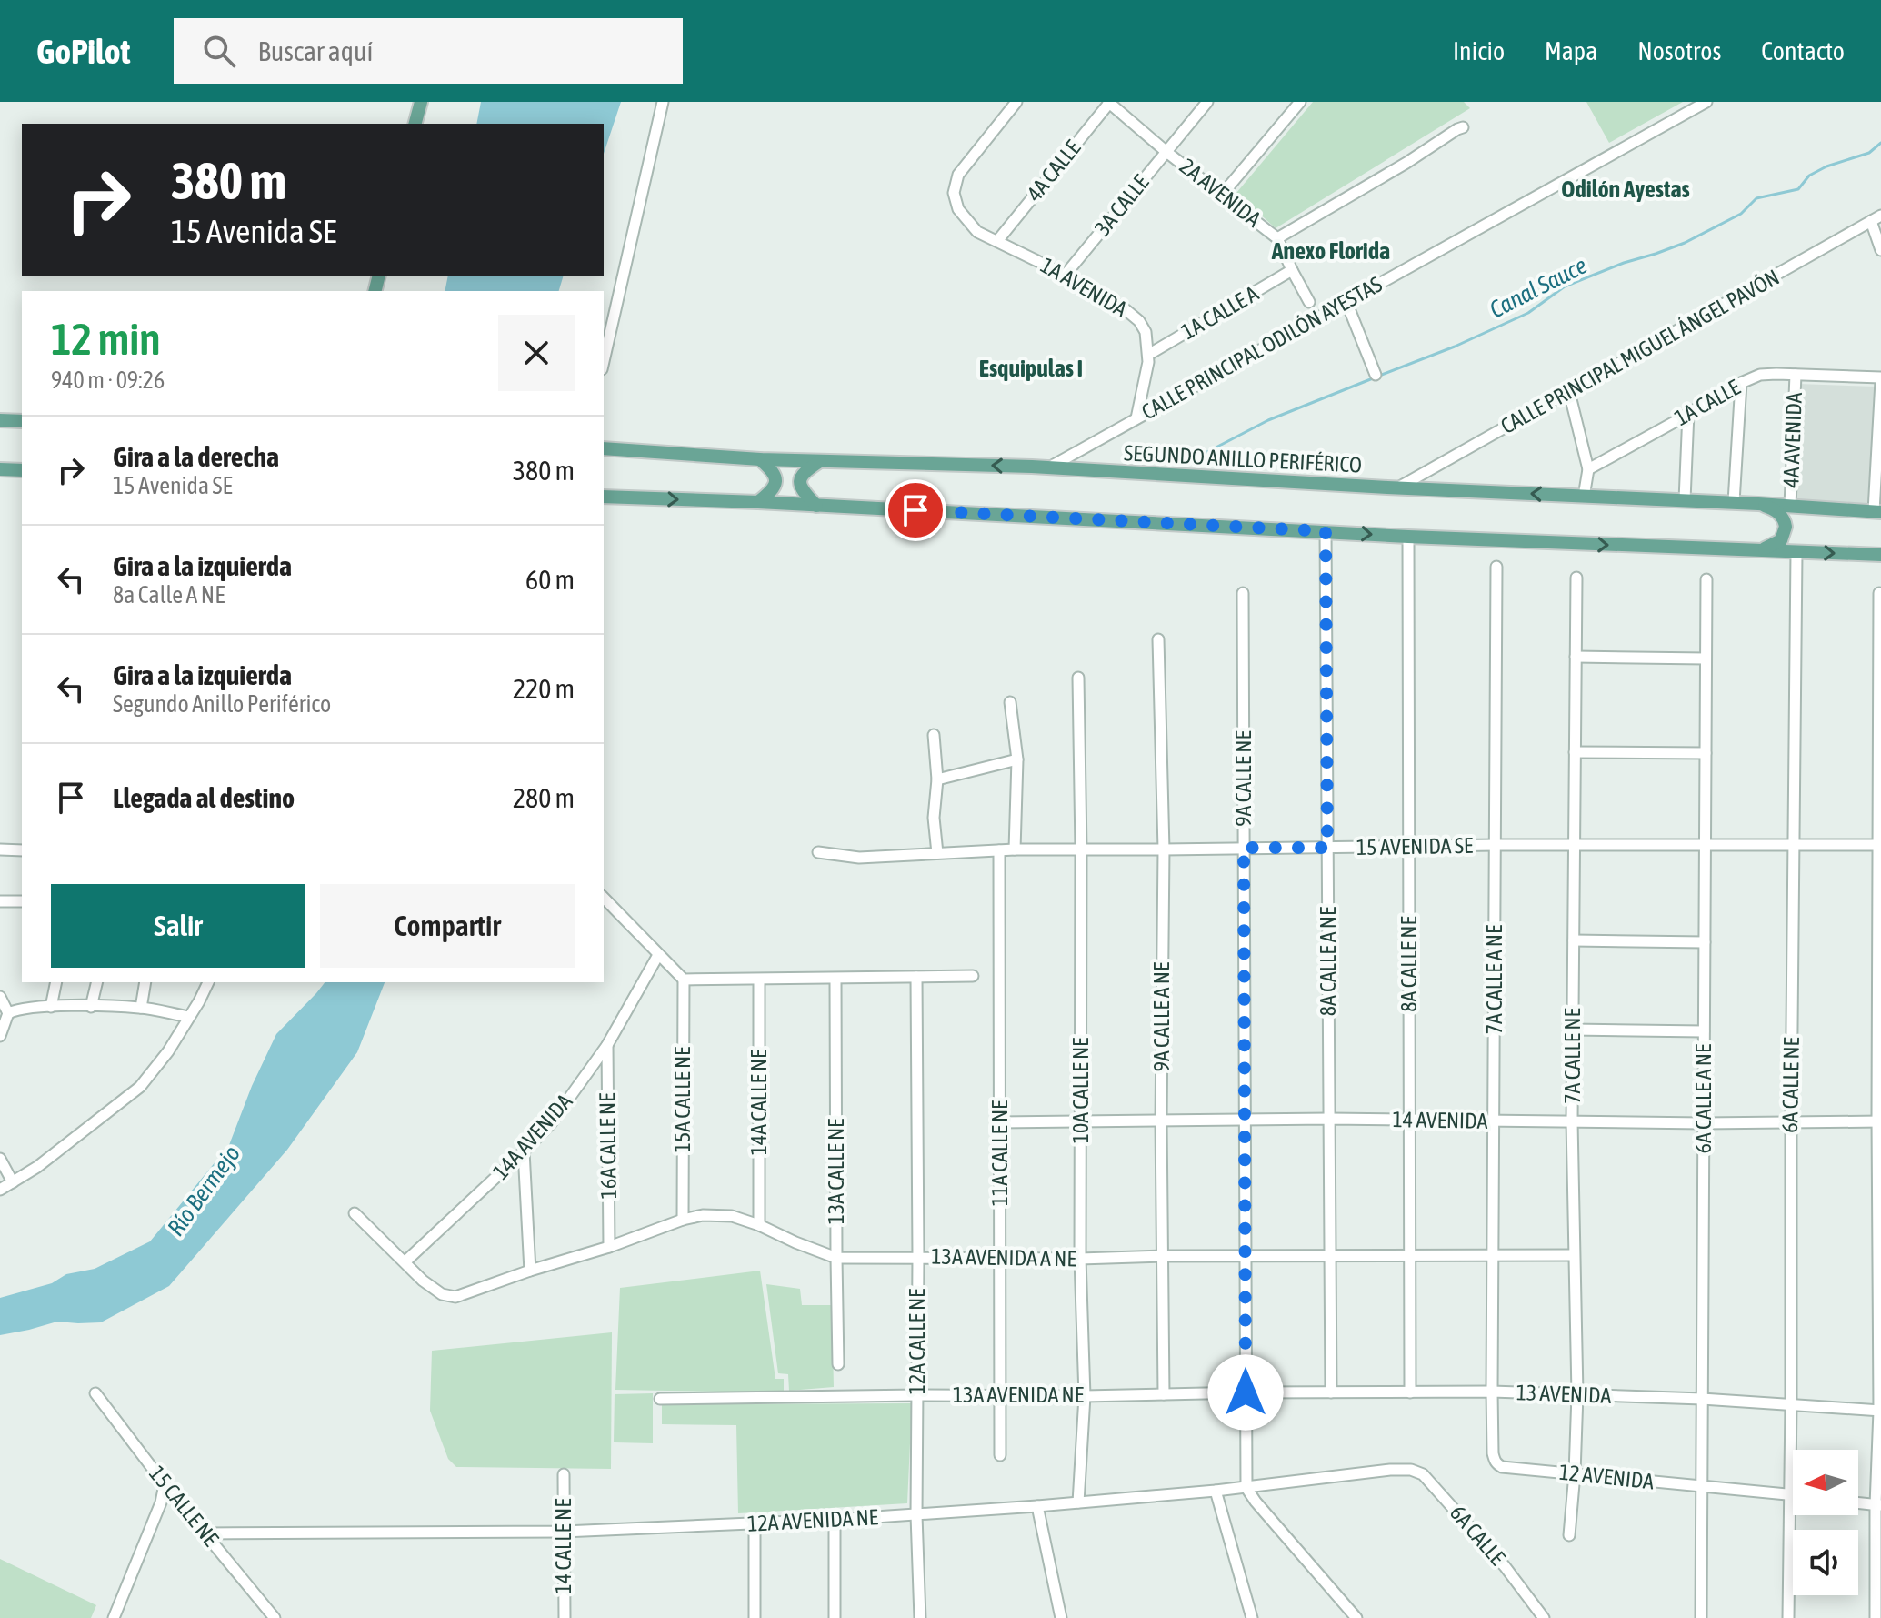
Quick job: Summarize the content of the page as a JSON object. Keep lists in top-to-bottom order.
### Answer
{
  "streets": {
    "main road": ["SEGUNDO ANILLO PERIFÉRICO"],
    "street": [
      "4A CALLE",
      "2A AVENIDA",
      "3A CALLE",
      "1A AVENIDA",
      "1A CALLE A",
      "CALLE PRINCIPAL ODILÓN AYESTAS",
      "CALLE PRINCIPAL MIGUEL ÁNGEL PAVÓN",
      "1A CALLE",
      "4A AVENIDA",
      "9A CALLE NE",
      "15 AVENIDA SE",
      "8A CALLE A NE",
      "8A CALLE NE",
      "7A CALLE A NE",
      "9A CALLE A NE",
      "7A CALLE NE",
      "6A CALLE NE",
      "10A CALLE NE",
      "6A CALLE A NE",
      "15A CALLE NE",
      "14A CALLE NE",
      "14 AVENIDA",
      "14A AVENIDA",
      "16A CALLE NE",
      "11A CALLE NE",
      "13A CALLE NE",
      "13A AVENIDA A NE",
      "12A CALLE NE",
      "13 AVENIDA",
      "13A AVENIDA NE",
      "12 AVENIDA",
      "15 CALLE NE",
      "12A AVENIDA NE",
      "6A CALLE",
      "14 CALLE NE"
    ]
  },
  "crossings": [
    ["4A CALLE", "2A AVENIDA"],
    ["4A CALLE", "1A AVENIDA"],
    ["2A AVENIDA", "3A CALLE"],
    ["2A AVENIDA", "1A CALLE A"],
    ["3A CALLE", "1A AVENIDA"],
    ["1A AVENIDA", "1A CALLE A"],
    ["1A AVENIDA", "CALLE PRINCIPAL ODILÓN AYESTAS"],
    ["CALLE PRINCIPAL ODILÓN AYESTAS", "SEGUNDO ANILLO PERIFÉRICO"],
    ["CALLE PRINCIPAL MIGUEL ÁNGEL PAVÓN", "SEGUNDO ANILLO PERIFÉRICO"],
    ["1A CALLE", "4A AVENIDA"],
    ["4A AVENIDA", "SEGUNDO ANILLO PERIFÉRICO"],
    ["9A CALLE NE", "15 AVENIDA SE"],
    ["9A CALLE NE", "14 AVENIDA"],
    ["9A CALLE NE", "13A AVENIDA A NE"],
    ["9A CALLE NE", "13 AVENIDA"],
    ["9A CALLE NE", "13A AVENIDA NE"],
    ["9A CALLE NE", "12A AVENIDA NE"],
    ["15 AVENIDA SE", "8A CALLE A NE"],
    ["15 AVENIDA SE", "8A CALLE NE"],
    ["15 AVENIDA SE", "7A CALLE A NE"],
    ["15 AVENIDA SE", "9A CALLE A NE"],
    ["15 AVENIDA SE", "7A CALLE NE"],
    ["15 AVENIDA SE", "6A CALLE NE"],
    ["15 AVENIDA SE", "10A CALLE NE"],
    ["15 AVENIDA SE", "6A CALLE A NE"],
    ["15 AVENIDA SE", "11A CALLE NE"],
    ["8A CALLE A NE", "14 AVENIDA"],
    ["8A CALLE A NE", "13A AVENIDA A NE"],
    ["8A CALLE A NE", "13 AVENIDA"],
    ["8A CALLE NE", "14 AVENIDA"],
    ["8A CALLE NE", "13A AVENIDA A NE"],
    ["8A CALLE NE", "13 AVENIDA"],
    ["7A CALLE A NE", "14 AVENIDA"],
    ["7A CALLE A NE", "13A AVENIDA A NE"],
    ["7A CALLE A NE", "13 AVENIDA"],
    ["7A CALLE A NE", "12 AVENIDA"],
    ["9A CALLE A NE", "14 AVENIDA"],
    ["9A CALLE A NE", "13A AVENIDA A NE"],
    ["9A CALLE A NE", "13A AVENIDA NE"],
    ["7A CALLE NE", "14 AVENIDA"],
    ["7A CALLE NE", "13A AVENIDA A NE"],
    ["7A CALLE NE", "13 AVENIDA"],
    ["7A CALLE NE", "12 AVENIDA"],
    ["6A CALLE NE", "14 AVENIDA"],
    ["6A CALLE NE", "13 AVENIDA"],
    ["6A CALLE NE", "12 AVENIDA"],
    ["10A CALLE NE", "14 AVENIDA"],
    ["10A CALLE NE", "13A AVENIDA A NE"],
    ["10A CALLE NE", "13A AVENIDA NE"],
    ["10A CALLE NE", "12A AVENIDA NE"],
    ["6A CALLE A NE", "14 AVENIDA"],
    ["6A CALLE A NE", "13 AVENIDA"],
    ["6A CALLE A NE", "12 AVENIDA"],
    ["15A CALLE NE", "13A AVENIDA A NE"],
    ["14A CALLE NE", "13A AVENIDA A NE"],
    ["14 AVENIDA", "11A CALLE NE"],
    ["14A AVENIDA", "16A CALLE NE"],
    ["14A AVENIDA", "13A AVENIDA A NE"],
    ["16A CALLE NE", "13A AVENIDA A NE"],
    ["11A CALLE NE", "13A AVENIDA A NE"],
    ["11A CALLE NE", "13A AVENIDA NE"],
    ["13A CALLE NE", "13A AVENIDA A NE"],
    ["13A AVENIDA A NE", "12A CALLE NE"],
    ["12A CALLE NE", "13A AVENIDA NE"],
    ["12A CALLE NE", "12A AVENIDA NE"],
    ["13 AVENIDA", "13A AVENIDA NE"],
    ["13 AVENIDA", "12 AVENIDA"],
    ["15 CALLE NE", "12A AVENIDA NE"],
    ["12A AVENIDA NE", "6A CALLE"],
    ["12A AVENIDA NE", "14 CALLE NE"]
  ],
  "districts": ["Odilón Ayestas", "Anexo Florida", "Esquipulas I"],
  "water": ["Canal Sauce", "Río Bermejo"],
  "north": "left",
  "page": {
    "header": "GoPilot",
    "search": "Buscar aquí",
    "nav": [
      "Inicio",
      "Mapa",
      "Nosotros",
      "Contacto"
    ],
    "turn": ["380 m", "15 Avenida SE"],
    "heading": ["12 min", "940 m · 09:26"],
    "list": [
      {
        "name": "Gira a la derecha",
        "note": "15 Avenida SE",
        "value": "380 m"
      },
      {
        "name": "Gira a la izquierda",
        "note": "8a Calle A NE",
        "value": "60 m"
      },
      {
        "name": "Gira a la izquierda",
        "note": "Segundo Anillo Periférico",
        "value": "220 m"
      },
      {
        "name": "Llegada al destino",
        "value": "280 m"
      }
    ],
    "buttons": ["Salir", "Compartir"]
  }
}
